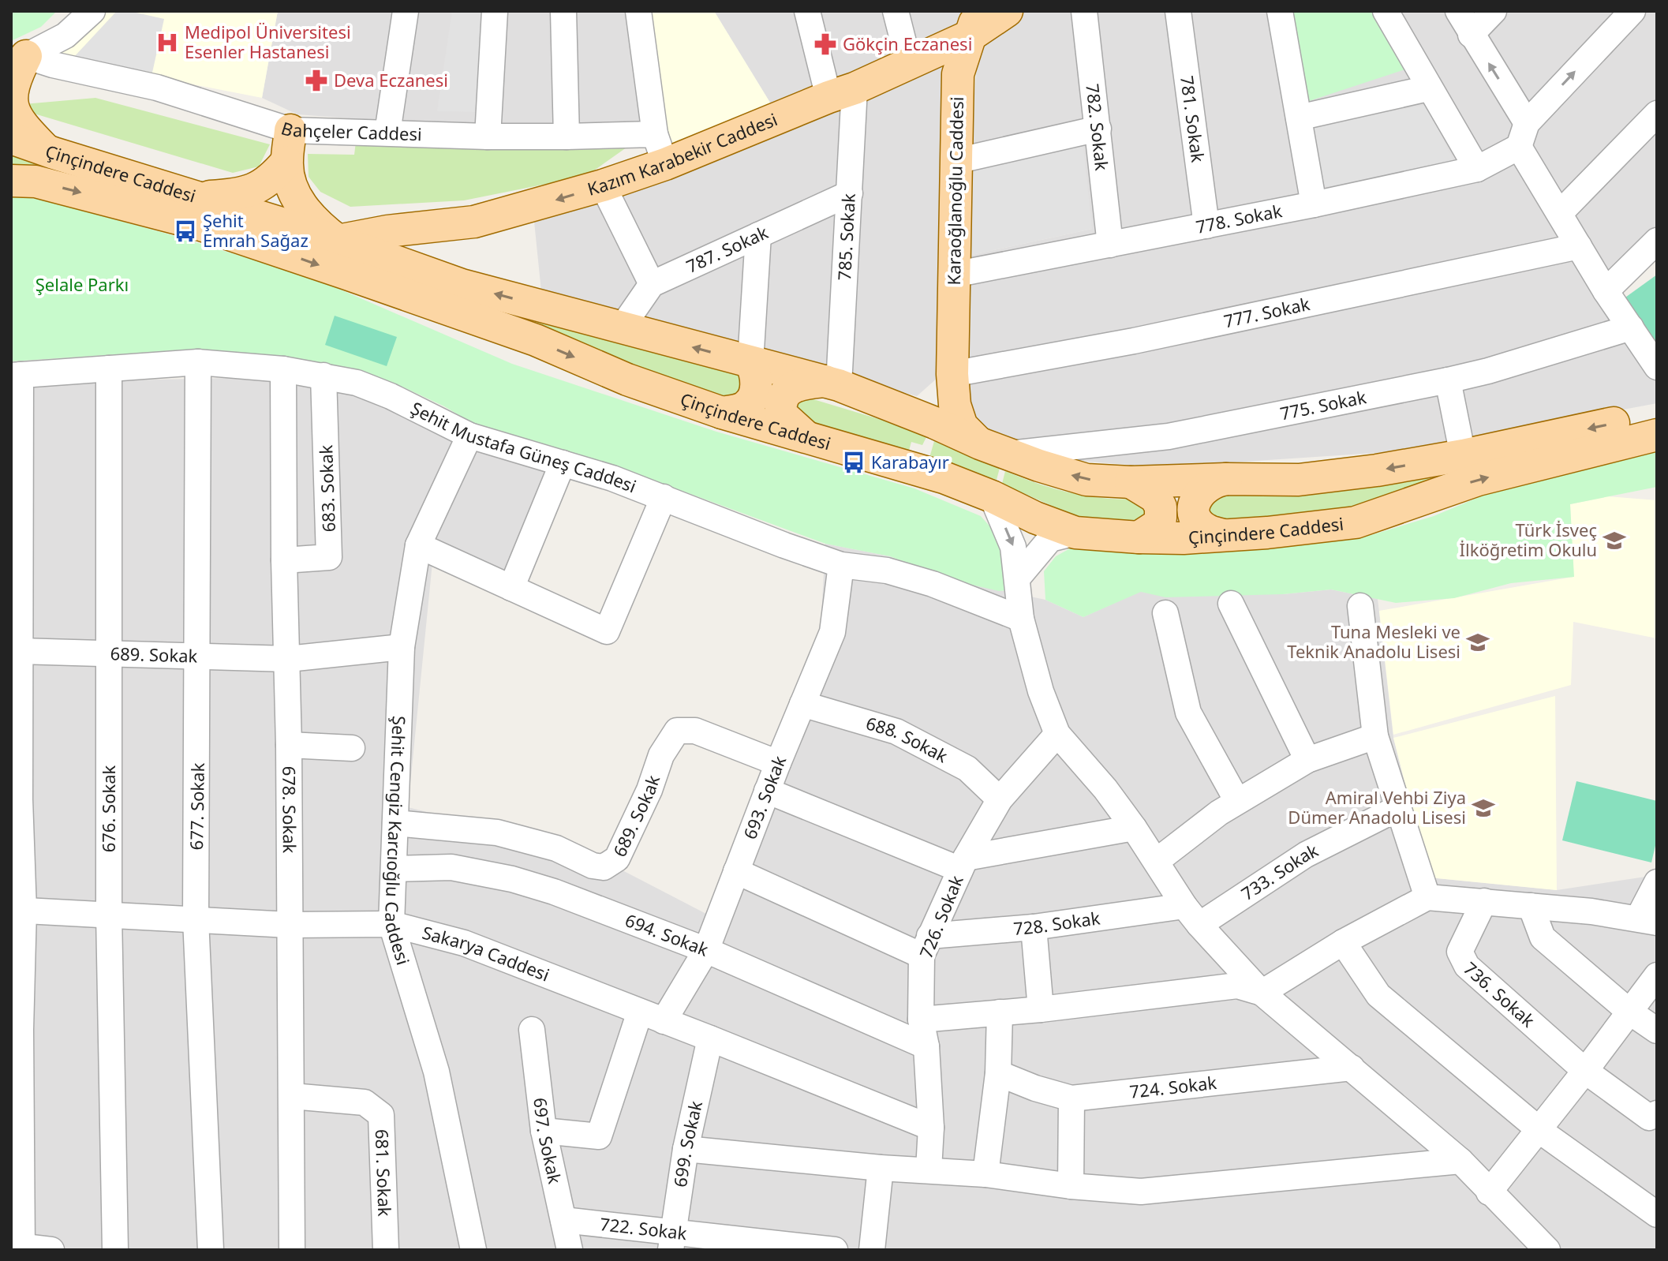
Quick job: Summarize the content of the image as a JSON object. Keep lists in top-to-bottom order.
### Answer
{
  "streets": {
    "main road": ["Kazım Karabekir Caddesi", "Çinçindere Caddesi", "Karaoğlanoğlu Caddesi"],
    "street": [
      "781. Sokak",
      "782. Sokak",
      "Bahçeler Caddesi",
      "778. Sokak",
      "785. Sokak",
      "787. Sokak",
      "777. Sokak",
      "775. Sokak",
      "Şehit Mustafa Güneş Caddesi",
      "683. Sokak",
      "689. Sokak",
      "688. Sokak",
      "693. Sokak",
      "677. Sokak",
      "676. Sokak",
      "678. Sokak",
      "Şehit Cengiz Karcıoğlu Caddesi",
      "733. Sokak",
      "726. Sokak",
      "728. Sokak",
      "694. Sokak",
      "Sakarya Caddesi",
      "736. Sokak",
      "724. Sokak",
      "697. Sokak",
      "699. Sokak",
      "681. Sokak",
      "722. Sokak"
    ]
  },
  "crossings": [
    ["781. Sokak", "778. Sokak"],
    ["782. Sokak", "778. Sokak"],
    ["Kazım Karabekir Caddesi", "Çinçindere Caddesi"],
    ["Kazım Karabekir Caddesi", "Karaoğlanoğlu Caddesi"],
    ["Kazım Karabekir Caddesi", "785. Sokak"],
    ["Çinçindere Caddesi", "Karaoğlanoğlu Caddesi"],
    ["Çinçindere Caddesi", "785. Sokak"],
    ["Çinçindere Caddesi", "775. Sokak"],
    ["Karaoğlanoğlu Caddesi", "778. Sokak"],
    ["Karaoğlanoğlu Caddesi", "777. Sokak"],
    ["Karaoğlanoğlu Caddesi", "775. Sokak"],
    ["785. Sokak", "787. Sokak"],
    ["Şehit Mustafa Güneş Caddesi", "683. Sokak"],
    ["Şehit Mustafa Güneş Caddesi", "693. Sokak"],
    ["Şehit Mustafa Güneş Caddesi", "677. Sokak"],
    ["Şehit Mustafa Güneş Caddesi", "676. Sokak"],
    ["Şehit Mustafa Güneş Caddesi", "678. Sokak"],
    ["Şehit Mustafa Güneş Caddesi", "Şehit Cengiz Karcıoğlu Caddesi"],
    ["683. Sokak", "678. Sokak"],
    ["689. Sokak", "693. Sokak"],
    ["689. Sokak", "677. Sokak"],
    ["689. Sokak", "676. Sokak"],
    ["689. Sokak", "678. Sokak"],
    ["689. Sokak", "Şehit Cengiz Karcıoğlu Caddesi"],
    ["688. Sokak", "693. Sokak"],
    ["688. Sokak", "726. Sokak"],
    ["693. Sokak", "728. Sokak"],
    ["693. Sokak", "694. Sokak"],
    ["693. Sokak", "Sakarya Caddesi"],
    ["677. Sokak", "Sakarya Caddesi"],
    ["676. Sokak", "Sakarya Caddesi"],
    ["678. Sokak", "Sakarya Caddesi"],
    ["678. Sokak", "681. Sokak"],
    ["Şehit Cengiz Karcıoğlu Caddesi", "694. Sokak"],
    ["Şehit Cengiz Karcıoğlu Caddesi", "Sakarya Caddesi"],
    ["733. Sokak", "728. Sokak"],
    ["726. Sokak", "728. Sokak"],
    ["726. Sokak", "694. Sokak"],
    ["726. Sokak", "Sakarya Caddesi"],
    ["Sakarya Caddesi", "699. Sokak"],
    ["697. Sokak", "722. Sokak"],
    ["699. Sokak", "722. Sokak"]
  ],
  "one_way": ["Kazım Karabekir Caddesi"],
  "parks": ["Şelale Parkı"],
  "places": {
    "hospital": ["Medipol Üniversitesi Esenler Hastanesi"],
    "pharmacy": ["Gökçin Eczanesi", "Deva Eczanesi"],
    "bus stop": ["Şehit Emrah Sağaz", "Karabayır"],
    "school or university": ["Türk İsveç İlköğretim Okulu", "Tuna Mesleki ve Teknik Anadolu Lisesi", "Amiral Vehbi Ziya Dümer Anadolu Lisesi"]
  }
}
